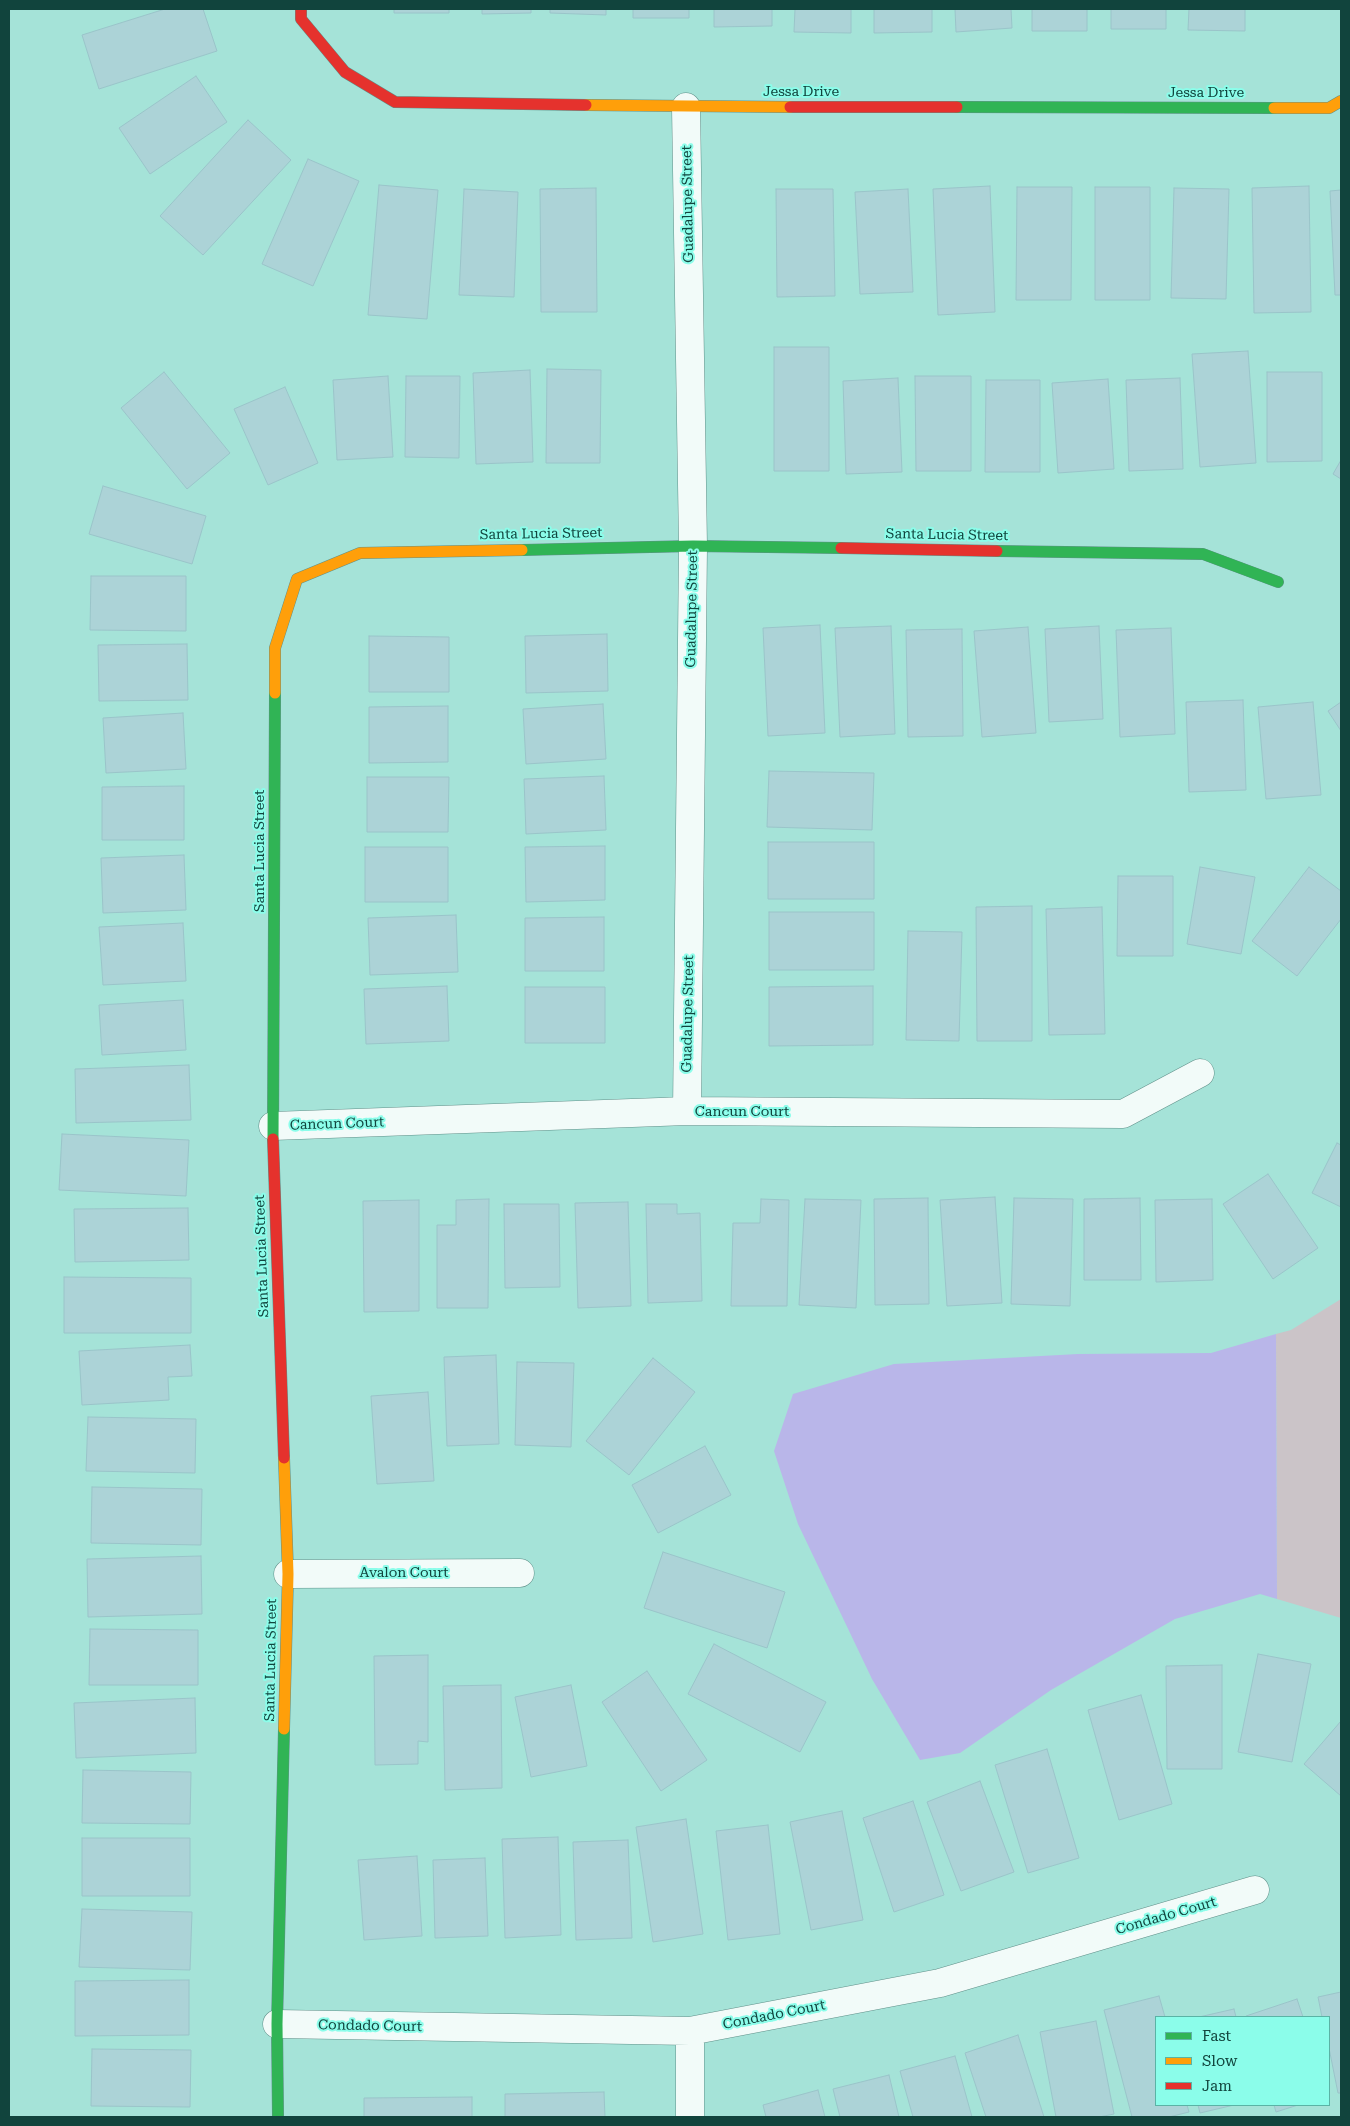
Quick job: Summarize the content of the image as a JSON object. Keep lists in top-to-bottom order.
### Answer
{
  "streets": {
    "street": [
      "Jessa Drive",
      "Guadalupe Street",
      "Santa Lucia Street",
      "Cancun Court",
      "Avalon Court",
      "Condado Court"
    ]
  },
  "crossings": [
    ["Jessa Drive", "Guadalupe Street"],
    ["Guadalupe Street", "Santa Lucia Street"],
    ["Guadalupe Street", "Cancun Court"],
    ["Santa Lucia Street", "Cancun Court"],
    ["Santa Lucia Street", "Avalon Court"],
    ["Santa Lucia Street", "Condado Court"]
  ],
  "legend": ["Fast", "Slow", "Jam"]
}
